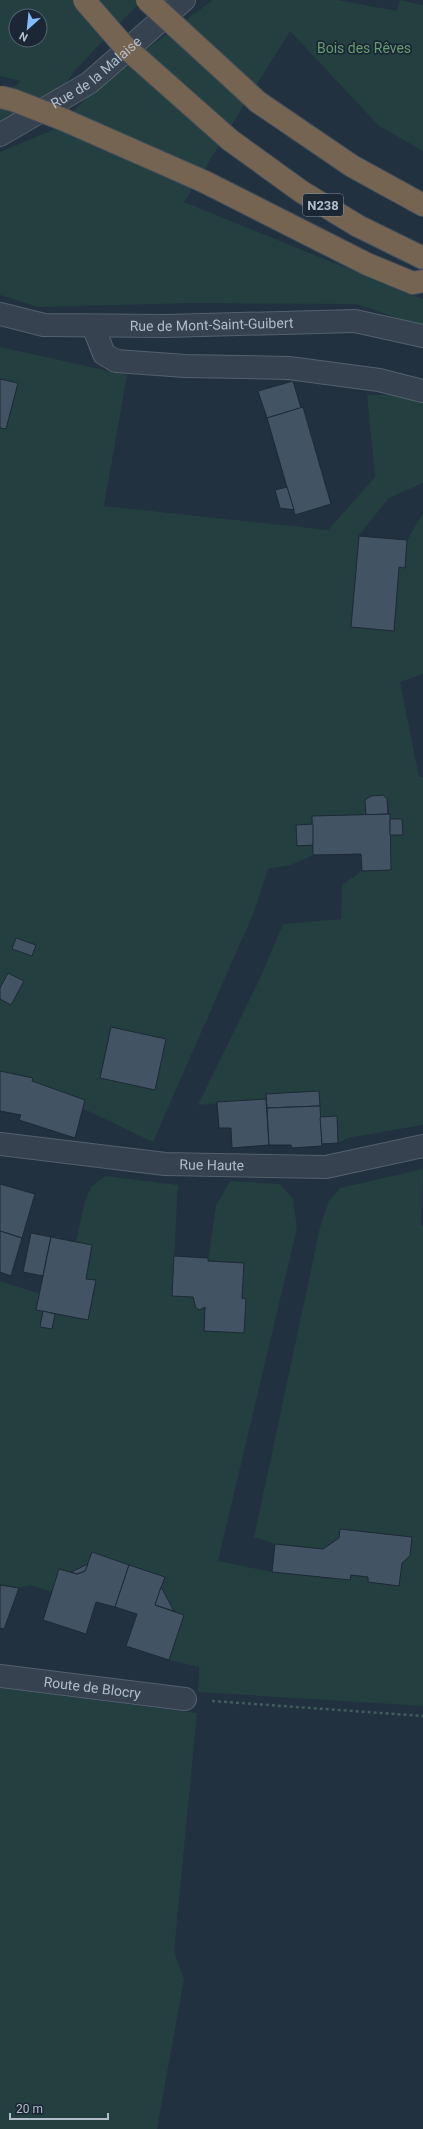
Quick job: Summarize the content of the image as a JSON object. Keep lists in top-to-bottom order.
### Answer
{
  "streets": {
    "highway": ["N238"],
    "street": [
      "Rue de la Malaise",
      "Rue de Mont-Saint-Guibert",
      "Rue Haute",
      "Route de Blocry"
    ]
  },
  "parks": ["Bois des Rêves"],
  "scale_bar": "20 m",
  "north": "bottom left"
}
